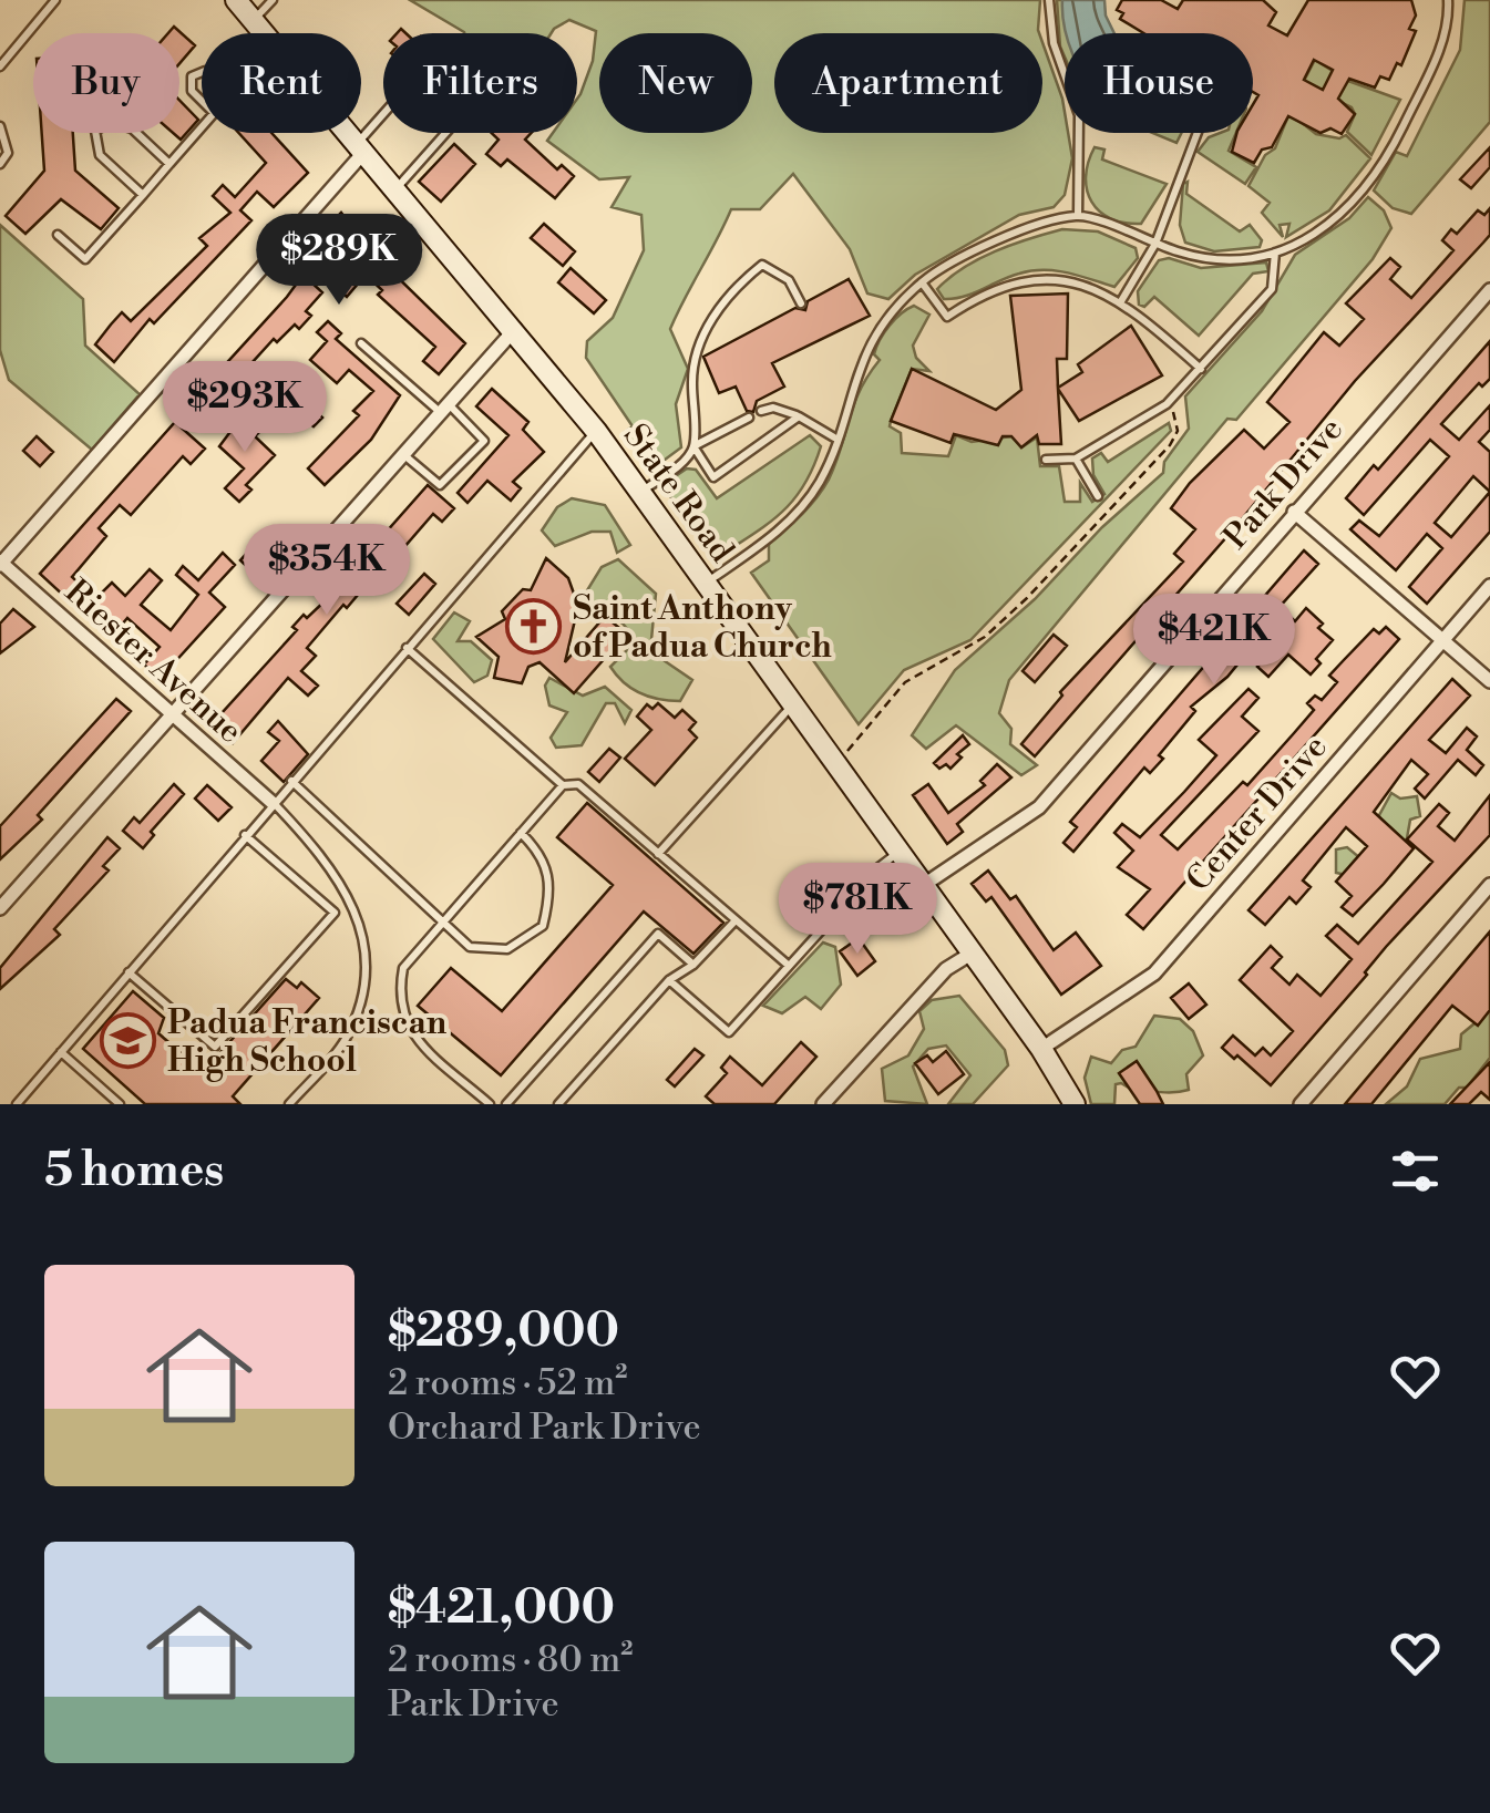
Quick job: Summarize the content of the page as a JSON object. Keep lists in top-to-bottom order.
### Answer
{
  "streets": {
    "main road": ["State Road"],
    "street": ["Park Drive", "Riester Avenue", "Center Drive"]
  },
  "crossings": [
    ["Park Drive", "State Road"],
    ["State Road", "Center Drive"]
  ],
  "places": {
    "church": ["Saint Anthony of Padua Church"],
    "school or university": ["Padua Franciscan High School"]
  },
  "page": {
    "chip": [
      "Buy",
      "Rent",
      "Filters",
      "New",
      "Apartment",
      "House"
    ],
    "price": [
      "$289K",
      "$293K",
      "$354K",
      "$421K",
      "$781K"
    ],
    "heading": "5 homes",
    "list": [
      {
        "name": "$289,000",
        "note": "2 rooms · 52 m² · Orchard Park Drive"
      },
      {
        "name": "$421,000",
        "note": "2 rooms · 80 m² · Park Drive"
      }
    ]
  }
}
